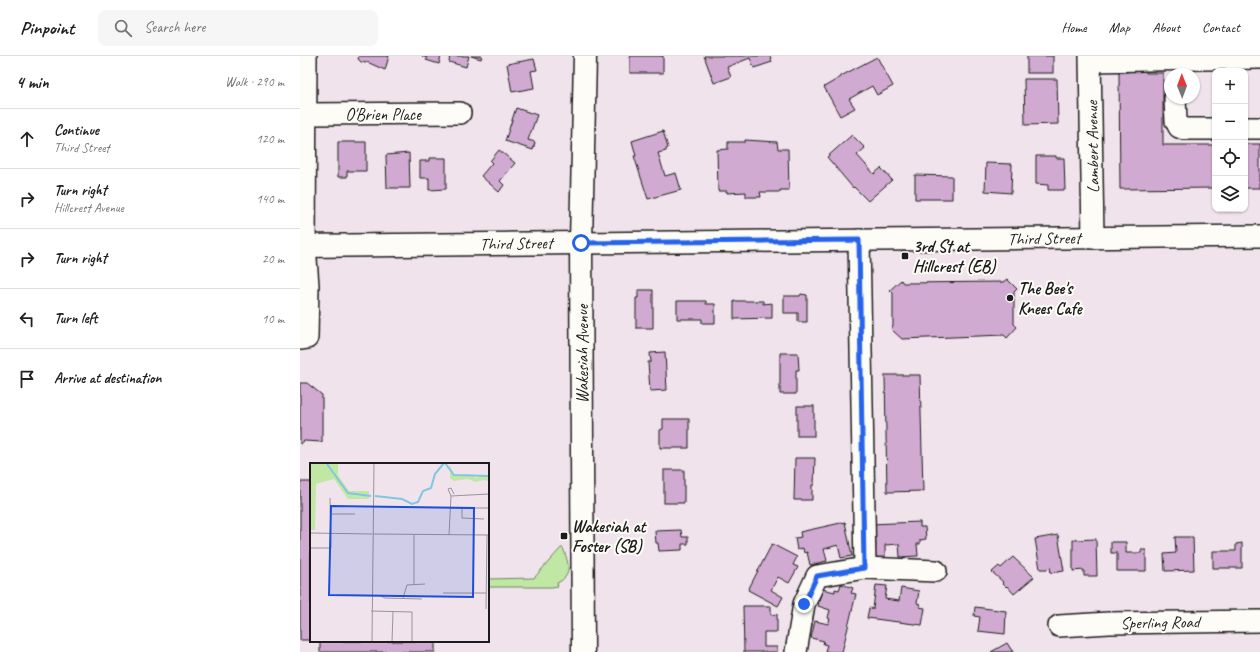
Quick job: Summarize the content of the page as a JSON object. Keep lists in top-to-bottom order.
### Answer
{
  "streets": {
    "main road": ["Third Street", "Wakesiah Avenue"],
    "street": ["O'Brien Place", "Lambert Avenue", "Sperling Road"]
  },
  "crossings": [
    ["Lambert Avenue", "Third Street"],
    ["Third Street", "Wakesiah Avenue"]
  ],
  "places": {
    "transit": ["3rd St at Hillcrest (EB)", "Wakesiah at Foster (SB)"],
    "other": ["The Bee's Knees Cafe"]
  },
  "north": "top",
  "page": {
    "header": "Pinpoint",
    "search": "Search here",
    "nav": [
      "Home",
      "Map",
      "About",
      "Contact"
    ],
    "heading": ["4 min", "Walk · 290 m"],
    "map_buttons": ["+", "−"],
    "list": [
      ["Continue", "Third Street", "120 m"],
      ["Turn right", "Hillcrest Avenue", "140 m"],
      ["Turn right", "20 m"],
      ["Turn left", "10 m"],
      "Arrive at destination"
    ]
  }
}
